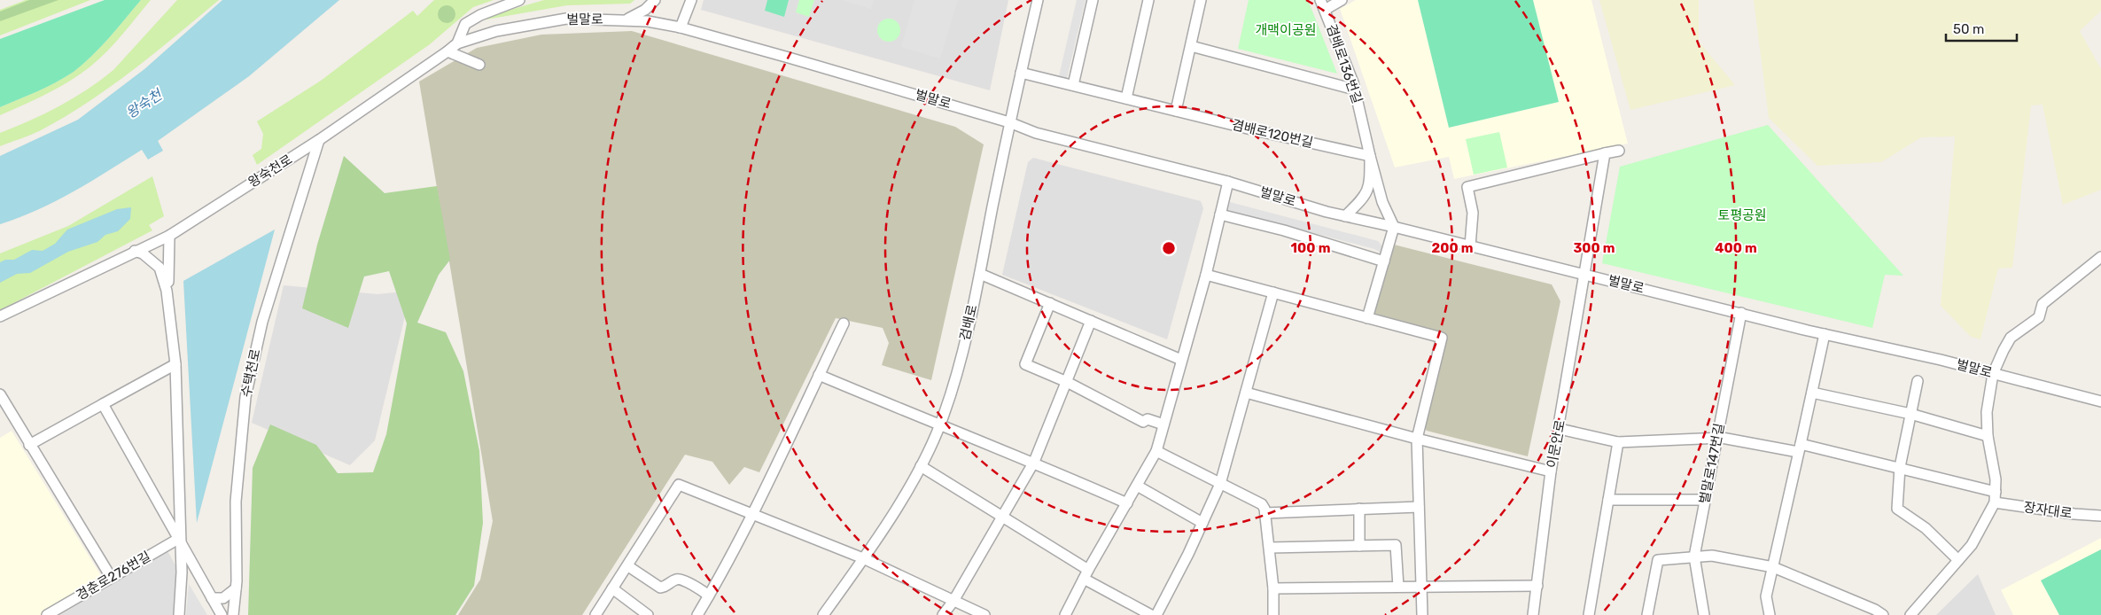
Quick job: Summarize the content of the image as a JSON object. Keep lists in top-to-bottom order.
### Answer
{
  "streets": {
    "street": [
      "벌말로",
      "겸배로136번길",
      "겸배로120번길",
      "왕숙천로",
      "검배로",
      "수택천로",
      "이문안로",
      "벌말로147번길",
      "장자대로",
      "경춘로276번길"
    ]
  },
  "crossings": [
    ["벌말로", "왕숙천로"],
    ["벌말로", "검배로"],
    ["벌말로", "이문안로"],
    ["벌말로", "벌말로147번길"],
    ["겸배로136번길", "겸배로120번길"],
    ["겸배로120번길", "검배로"],
    ["왕숙천로", "수택천로"]
  ],
  "water": ["왕숙천"],
  "parks": ["개맥이공원", "토평공원"],
  "scale_bar": "50 m",
  "rings": [
    "100 m",
    "200 m",
    "300 m",
    "400 m"
  ]
}
